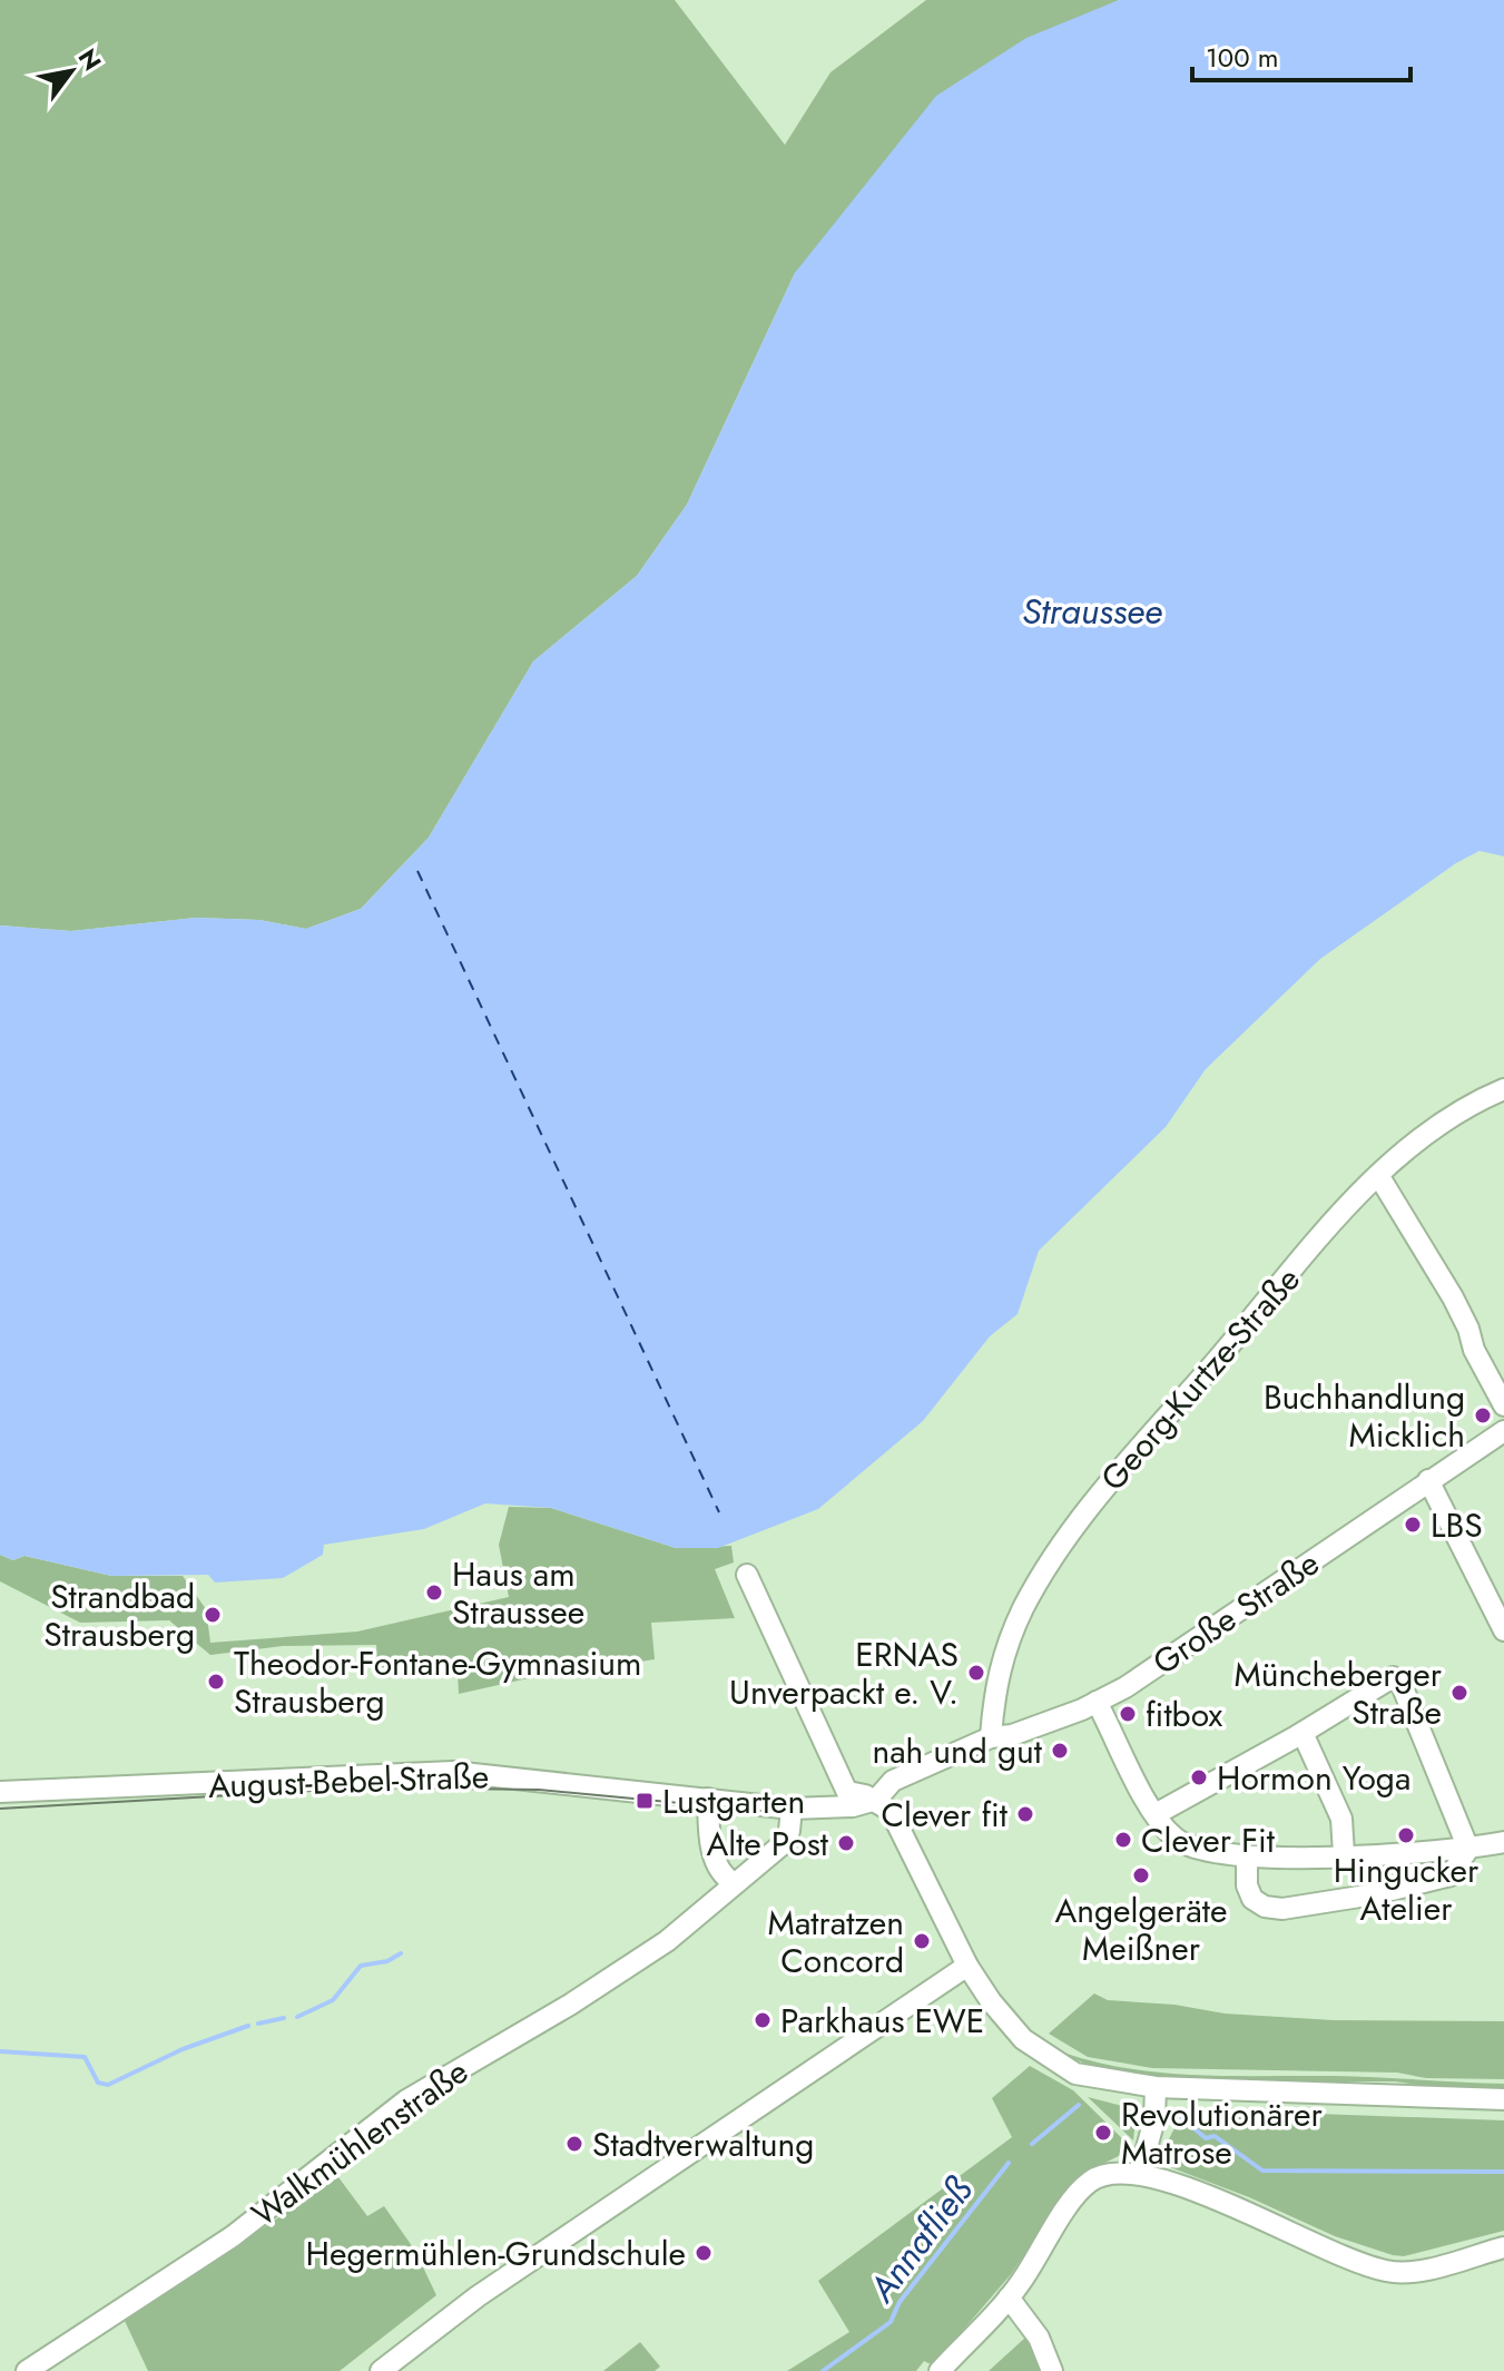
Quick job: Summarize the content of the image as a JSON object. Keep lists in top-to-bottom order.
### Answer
{
  "streets": {
    "street": [
      "Georg-Kurtze-Straße",
      "Große Straße",
      "August-Bebel-Straße",
      "Walkmühlenstraße"
    ]
  },
  "crossings": [
    ["Georg-Kurtze-Straße", "Große Straße"],
    ["Große Straße", "August-Bebel-Straße"],
    ["August-Bebel-Straße", "Walkmühlenstraße"]
  ],
  "water": ["Straussee", "Annafließ"],
  "places": {
    "other": [
      "Buchhandlung Micklich",
      "LBS",
      "Haus am Straussee",
      "Strandbad Strausberg",
      "ERNAS Unverpackt e. V.",
      "Theodor-Fontane-Gymnasium Strausberg",
      "Müncheberger Straße",
      "fitbox",
      "nah und gut",
      "Hormon Yoga",
      "Clever fit",
      "Hingucker Atelier",
      "Clever Fit",
      "Alte Post",
      "Angelgeräte Meißner",
      "Matratzen Concord",
      "Parkhaus EWE",
      "Revolutionärer Matrose",
      "Stadtverwaltung",
      "Hegermühlen-Grundschule"
    ],
    "transit": ["Lustgarten"]
  },
  "scale_bar": "100 m",
  "north": "top right"
}
